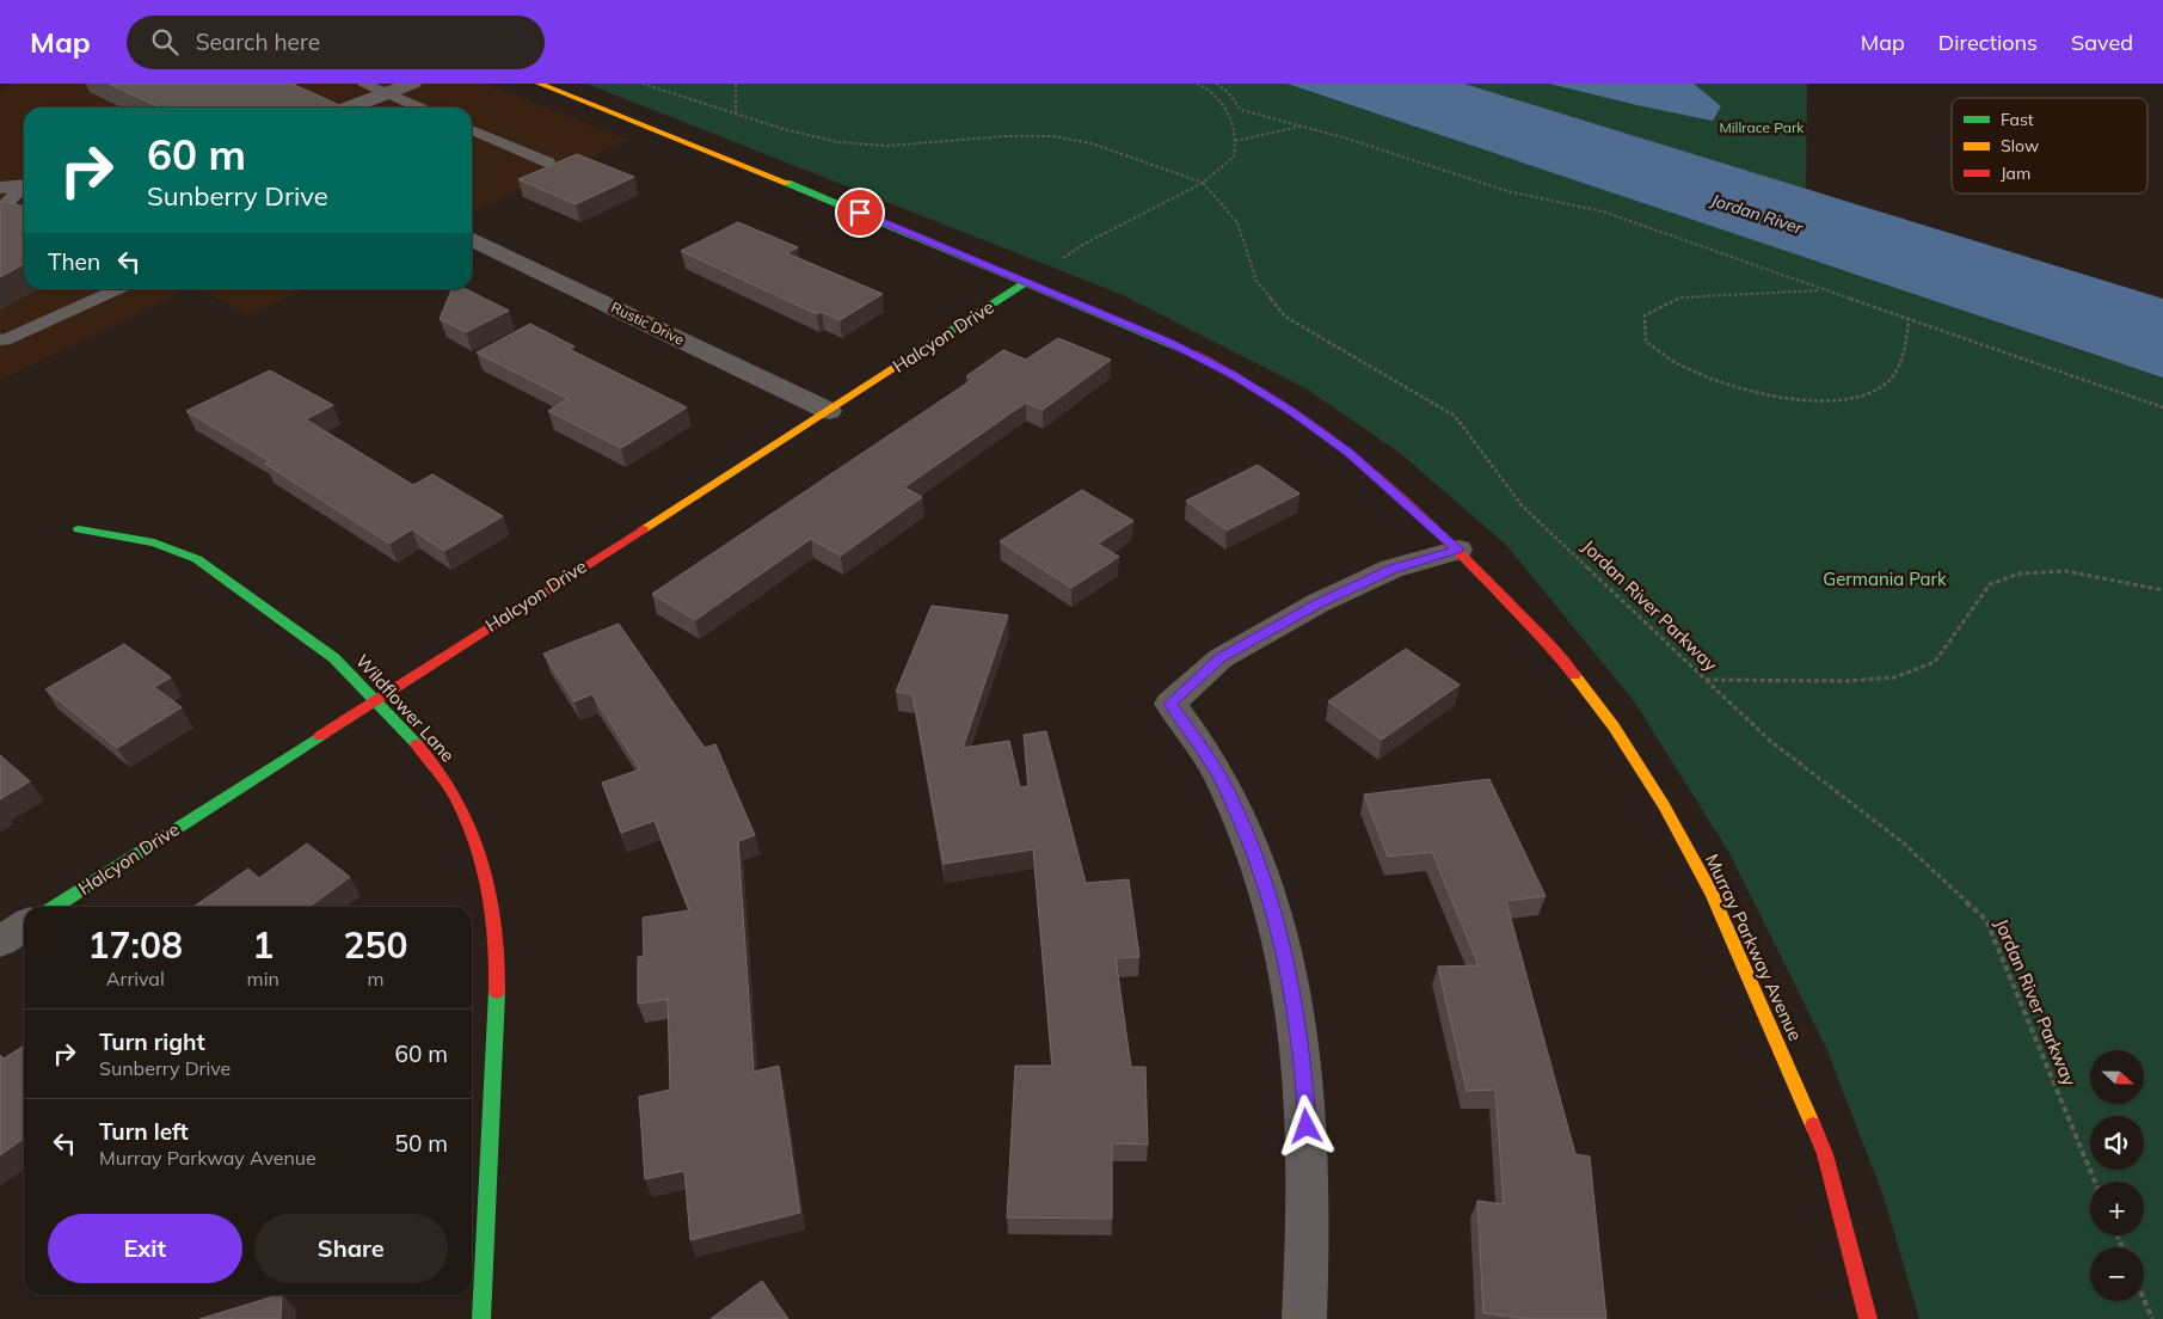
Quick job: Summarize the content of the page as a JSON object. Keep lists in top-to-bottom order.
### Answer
{
  "streets": {
    "street": [
      "Rustic Drive",
      "Halcyon Drive",
      "Wildflower Lane",
      "Murray Parkway Avenue"
    ],
    "path": ["Jordan River Parkway"]
  },
  "crossings": [
    ["Rustic Drive", "Halcyon Drive"],
    ["Halcyon Drive", "Wildflower Lane"],
    ["Halcyon Drive", "Murray Parkway Avenue"]
  ],
  "water": ["Jordan River"],
  "parks": ["Millrace Park", "Germania Park"],
  "legend": ["Fast", "Slow", "Jam"],
  "north": "right",
  "page": {
    "header": "Map",
    "search": "Search here",
    "nav": ["Map", "Directions", "Saved"],
    "turn": ["60 m", "Sunberry Drive"],
    "then": "Then",
    "eta": [
      "17:08",
      "Arrival",
      "1",
      "min",
      "250",
      "m"
    ],
    "list": [
      {
        "name": "Turn right",
        "note": "Sunberry Drive",
        "value": "60 m"
      },
      {
        "name": "Turn left",
        "note": "Murray Parkway Avenue",
        "value": "50 m"
      }
    ],
    "map_buttons": ["+", "−"],
    "buttons": ["Exit", "Share"]
  }
}
